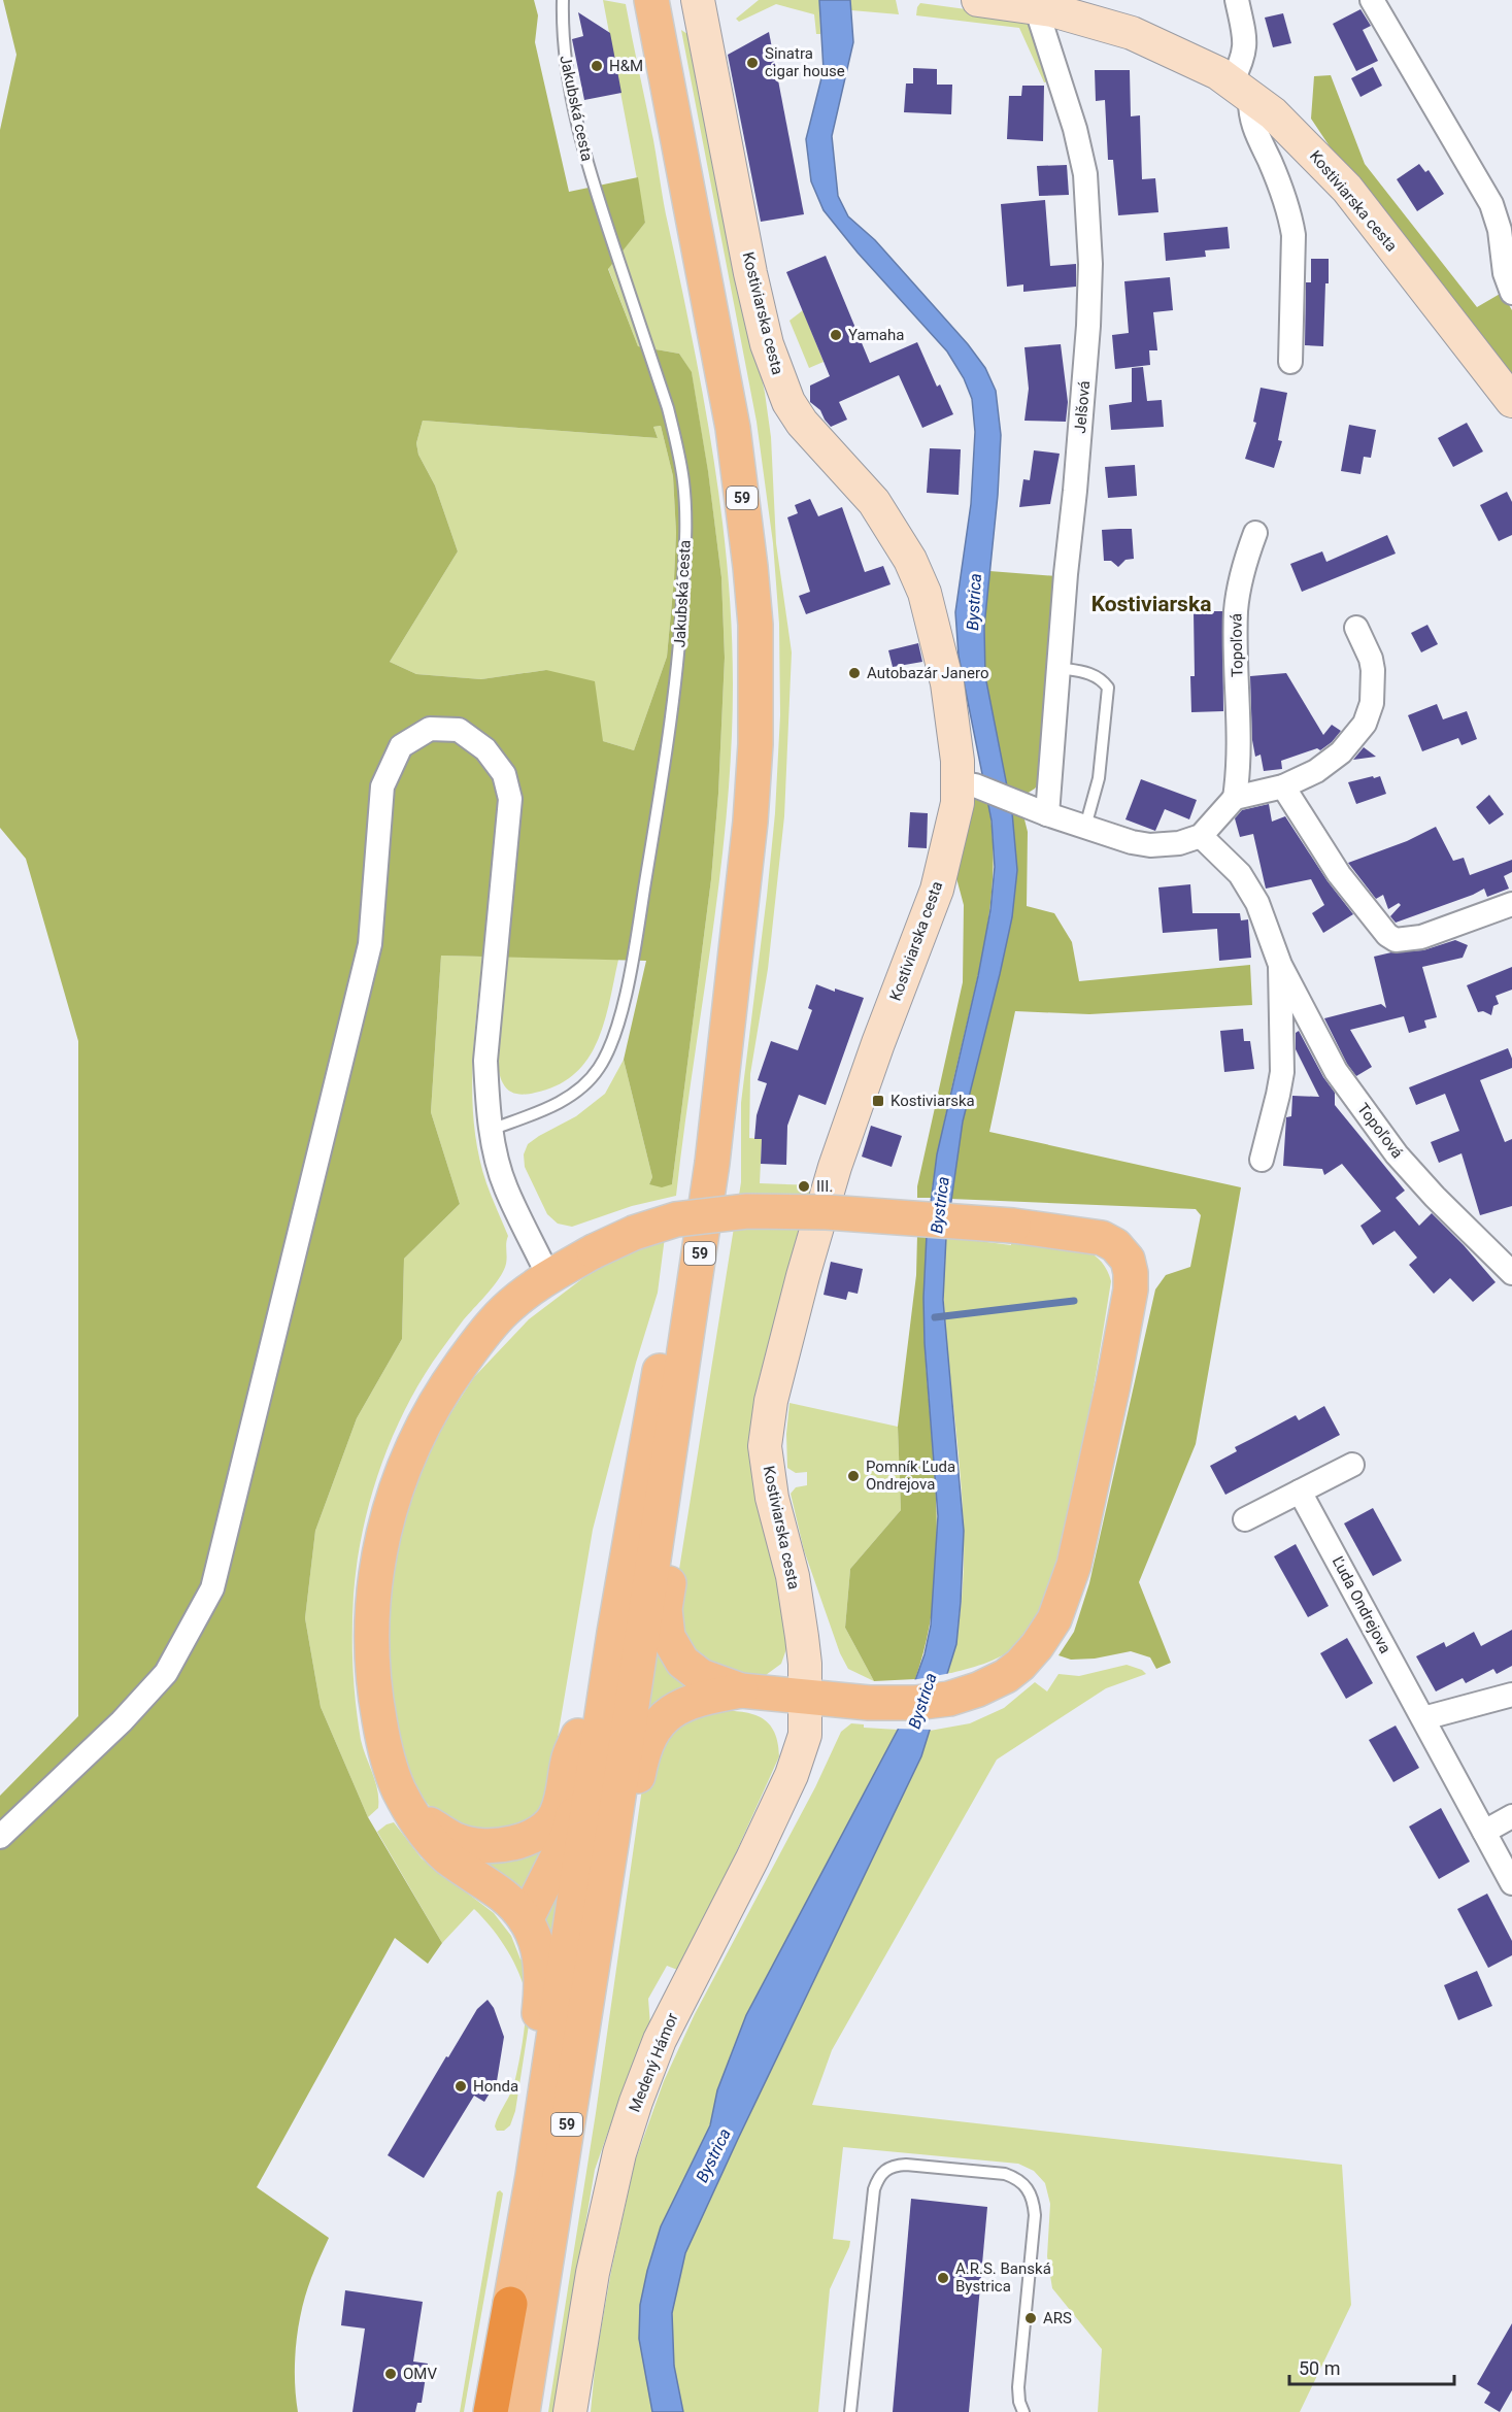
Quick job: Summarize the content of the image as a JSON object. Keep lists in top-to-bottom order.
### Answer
{
  "streets": {
    "main road": ["59"],
    "street": [
      "Kostiviarska cesta",
      "Jelšová",
      "Topoľová",
      "Ľuda Ondrejova",
      "Medený Hámor"
    ],
    "lane": ["Jakubská cesta"]
  },
  "crossings": [
    ["Kostiviarska cesta", "Jelšová"],
    ["Kostiviarska cesta", "Medený Hámor"]
  ],
  "districts": ["Kostiviarska"],
  "water": ["Bystrica"],
  "places": {
    "other": [
      "Sinatra cigar house",
      "H&M",
      "Yamaha",
      "Autobazár Janero",
      "III.",
      "Pomník Ľuda Ondrejova",
      "Honda",
      "A.R.S. Banská Bystrica",
      "ARS",
      "OMV"
    ],
    "transit": ["Kostiviarska"]
  },
  "scale_bar": "50 m"
}
